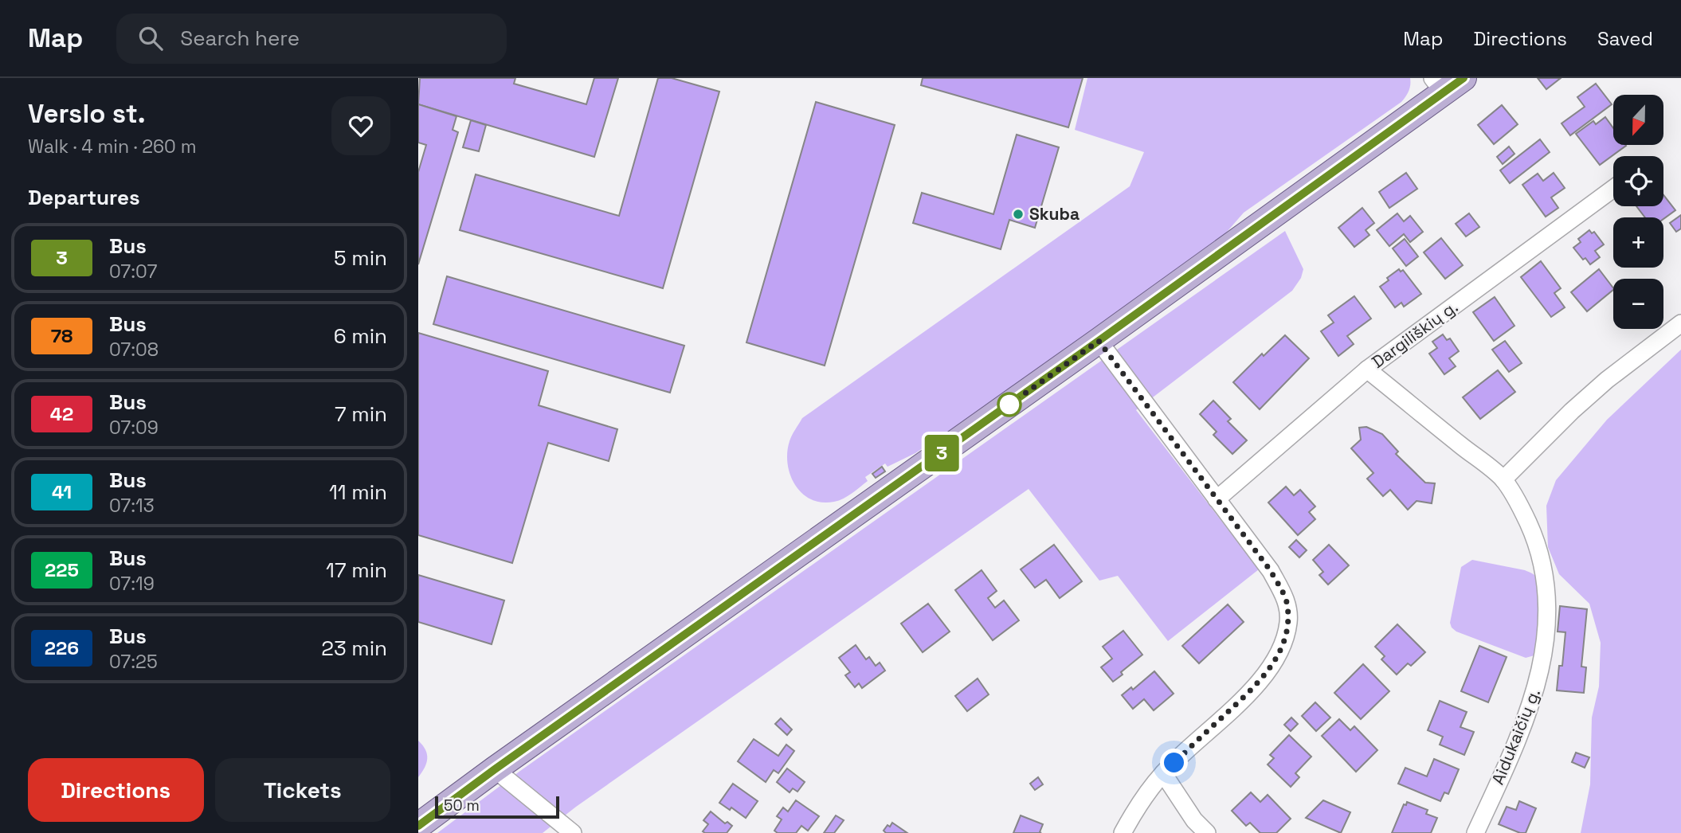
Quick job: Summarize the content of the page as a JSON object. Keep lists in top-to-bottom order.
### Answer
{
  "streets": {
    "street": ["Dargiliškių g.", "Aidukaičių g."]
  },
  "crossings": [
    ["Dargiliškių g.", "Aidukaičių g."]
  ],
  "places": ["Skuba"],
  "lines": ["bus line 3"],
  "scale_bar": "50 m",
  "north": "bottom",
  "page": {
    "header": "Map",
    "search": "Search here",
    "nav": ["Map", "Directions", "Saved"],
    "heading": [
      ["Verslo st.", "Walk · 4 min · 260 m"],
      "Departures"
    ],
    "on_map": "3",
    "map_buttons": ["+", "−"],
    "list": [
      {
        "mark": "3",
        "name": "Bus",
        "note": "07:07",
        "value": "5 min"
      },
      {
        "mark": "78",
        "name": "Bus",
        "note": "07:08",
        "value": "6 min"
      },
      {
        "mark": "42",
        "name": "Bus",
        "note": "07:09",
        "value": "7 min"
      },
      {
        "mark": "41",
        "name": "Bus",
        "note": "07:13",
        "value": "11 min"
      },
      {
        "mark": "225",
        "name": "Bus",
        "note": "07:19",
        "value": "17 min"
      },
      {
        "mark": "226",
        "name": "Bus",
        "note": "07:25",
        "value": "23 min"
      }
    ],
    "buttons": ["Directions", "Tickets"],
    "scale": "50 m"
  }
}
